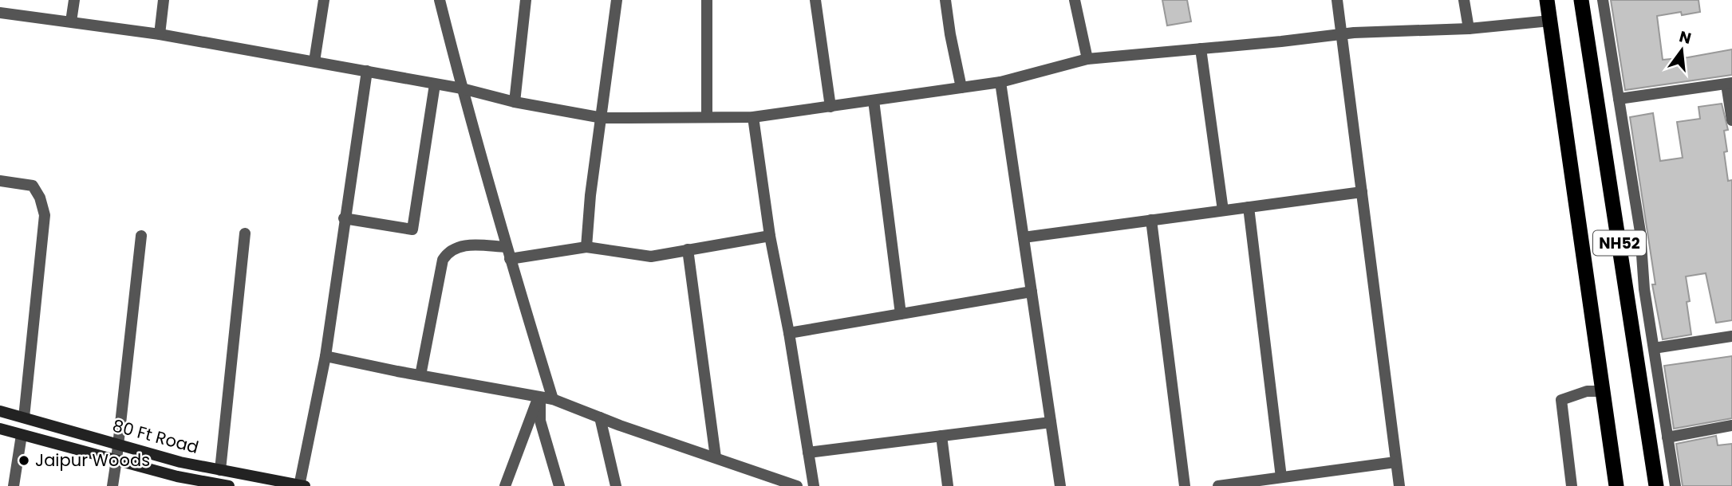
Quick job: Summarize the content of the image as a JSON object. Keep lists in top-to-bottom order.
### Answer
{
  "streets": {
    "highway": ["NH52"],
    "main road": ["80 Ft Road"]
  },
  "places": ["Jaipur Woods"],
  "north": "top"
}
